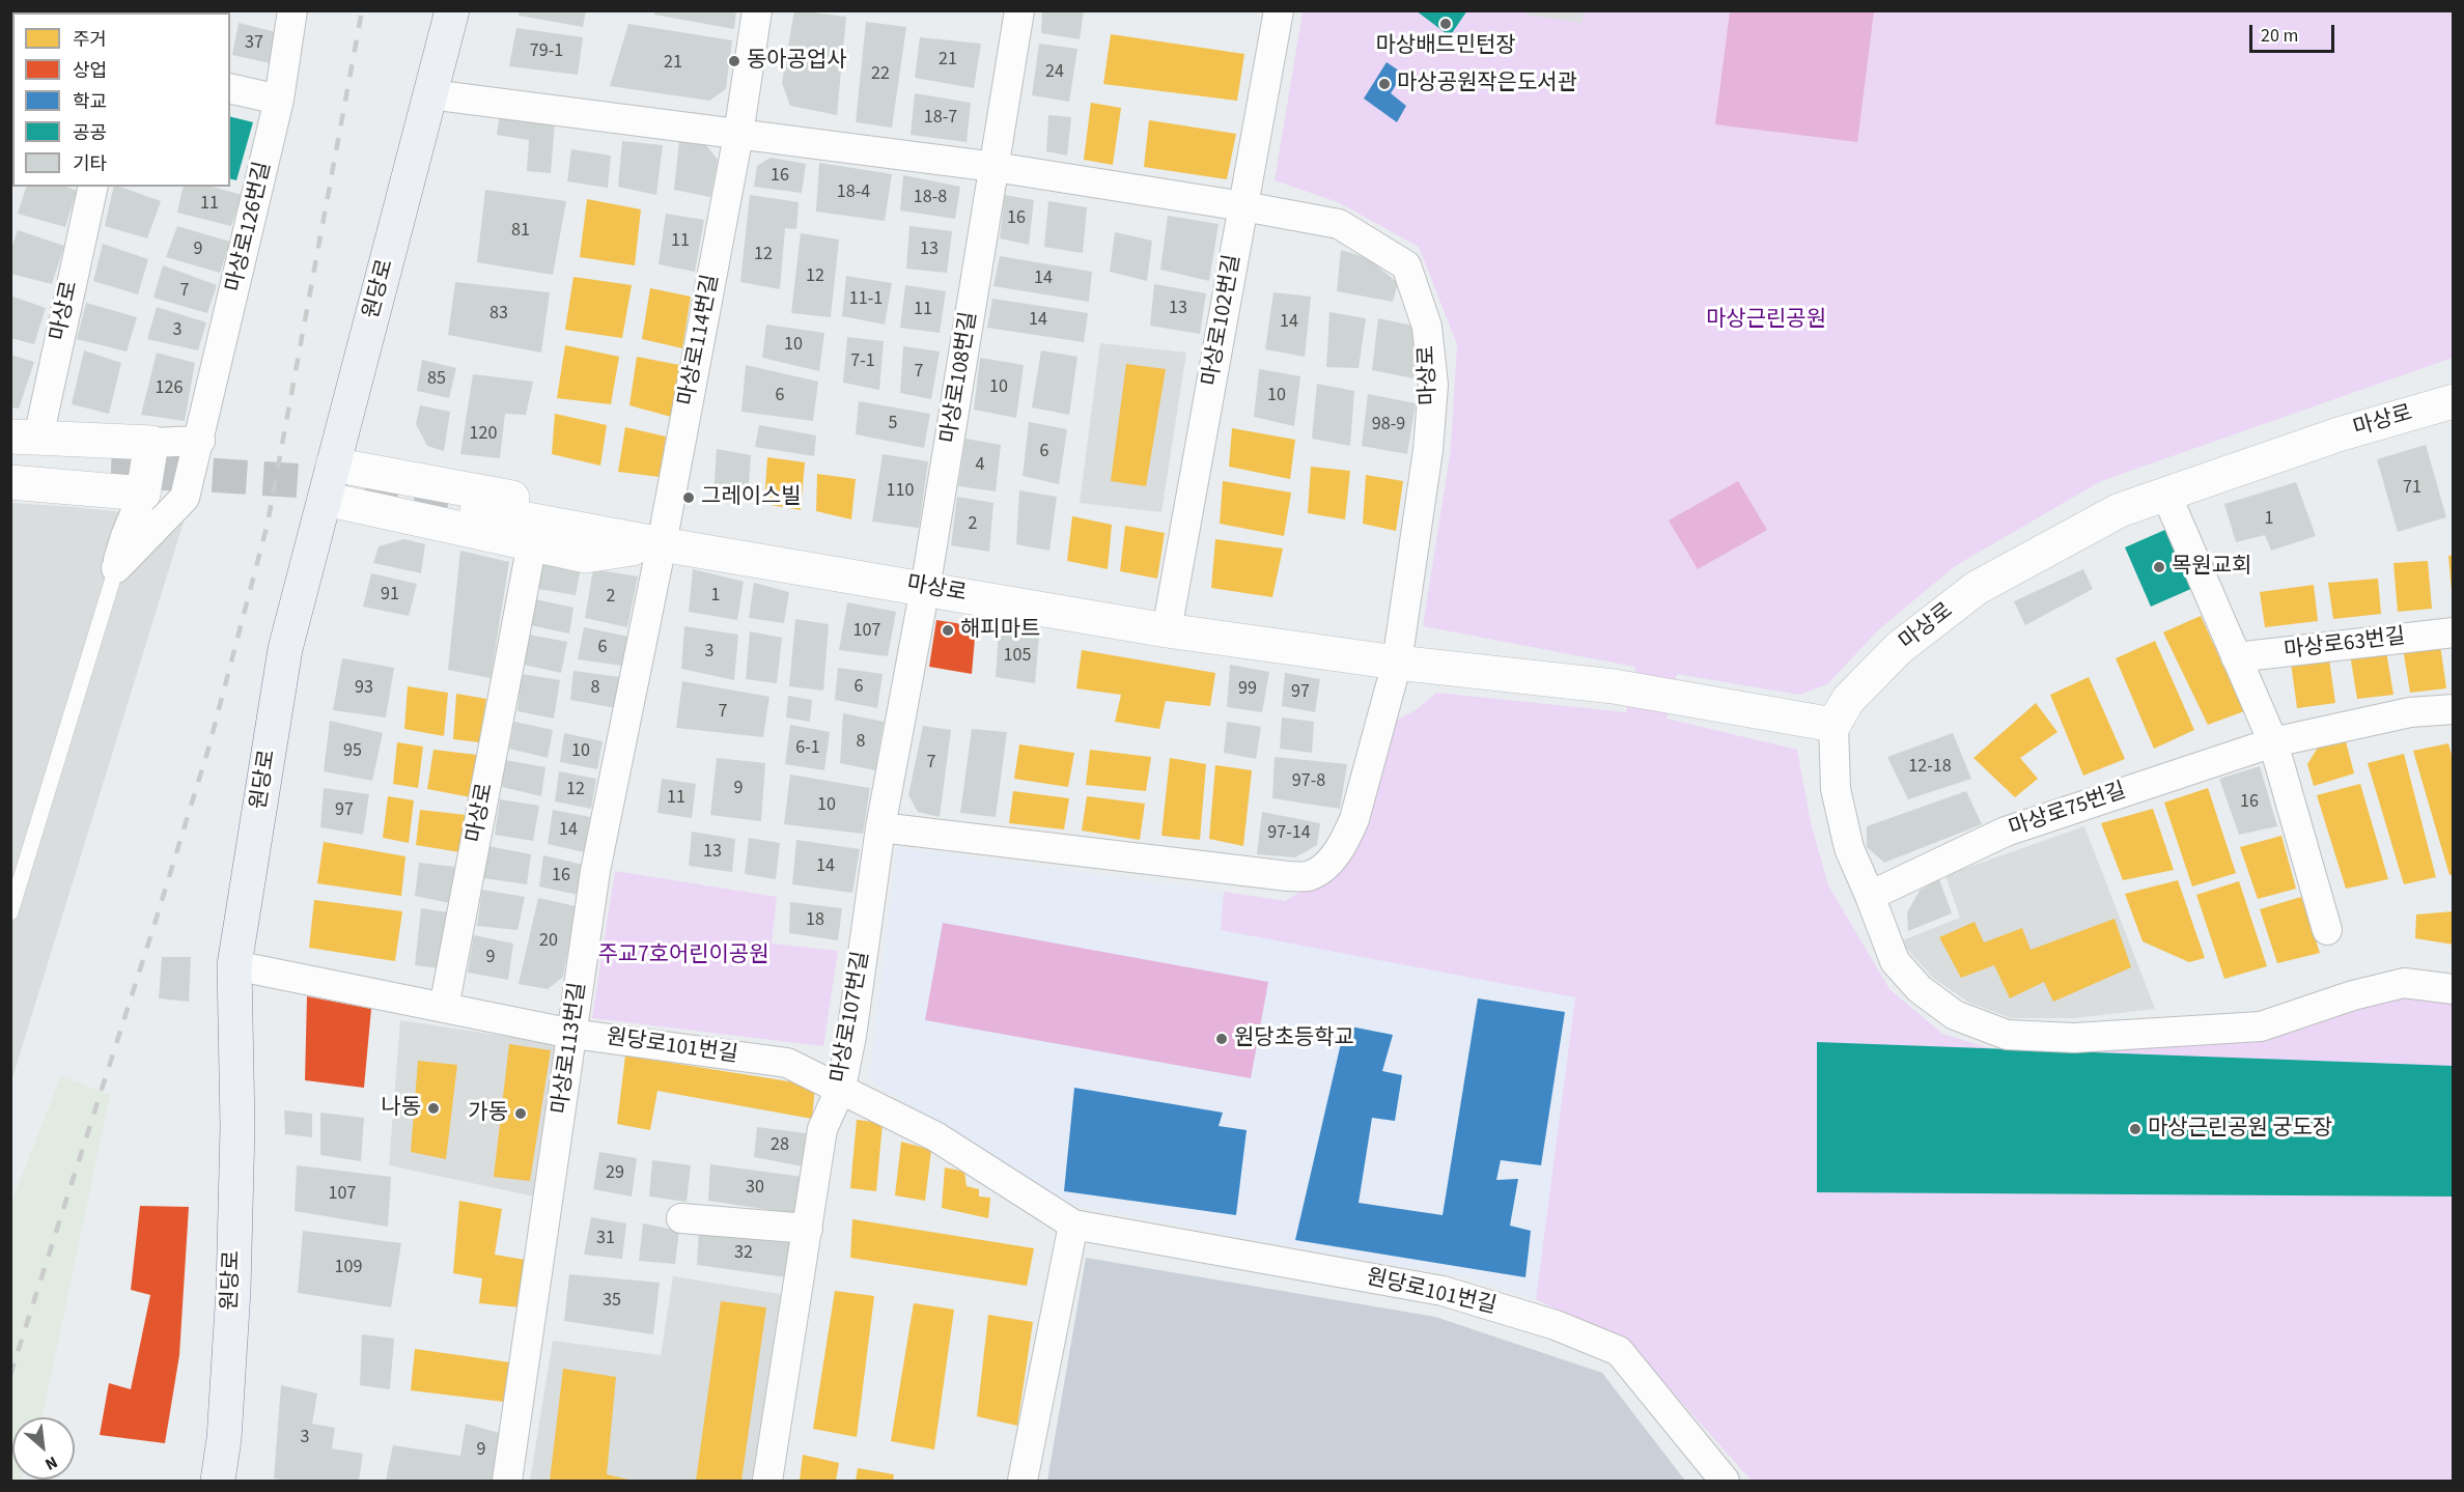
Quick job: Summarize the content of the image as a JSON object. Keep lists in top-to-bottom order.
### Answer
{
  "streets": {
    "main road": ["원당로"],
    "street": [
      "마상로126번길",
      "마상로",
      "마상로102번길",
      "마상로114번길",
      "마상로108번길",
      "마상로63번길",
      "마상로75번길",
      "마상로107번길",
      "원당로101번길",
      "마상로113번길"
    ]
  },
  "crossings": [
    ["원당로", "원당로101번길"],
    ["마상로", "마상로102번길"],
    ["마상로", "마상로114번길"],
    ["마상로", "마상로108번길"],
    ["마상로", "마상로107번길"],
    ["마상로", "원당로101번길"],
    ["마상로", "마상로113번길"],
    ["마상로114번길", "마상로113번길"],
    ["마상로108번길", "마상로107번길"],
    ["마상로107번길", "원당로101번길"],
    ["원당로101번길", "마상로113번길"]
  ],
  "parks": ["마상근린공원", "주교7호어린이공원"],
  "places": [
    "마상배드민턴장",
    "동아공업사",
    "마상공원작은도서관",
    "그레이스빌",
    "목원교회",
    "해피마트",
    "원당초등학교",
    "나동",
    "가동",
    "마상근린공원 궁도장"
  ],
  "house_numbers": [
    "37",
    "79-1",
    "21",
    "21",
    "24",
    "22",
    "18-7",
    "16",
    "18-4",
    "18-8",
    "11",
    "16",
    "81",
    "11",
    "9",
    "13",
    "12",
    "12",
    "14",
    "7",
    "11-1",
    "13",
    "11",
    "83",
    "14",
    "14",
    "3",
    "10",
    "7-1",
    "7",
    "85",
    "10",
    "126",
    "6",
    "10",
    "5",
    "98-9",
    "120",
    "6",
    "4",
    "71",
    "110",
    "1",
    "2",
    "91",
    "1",
    "2",
    "107",
    "6",
    "3",
    "105",
    "6",
    "93",
    "8",
    "99",
    "97",
    "7",
    "8",
    "6-1",
    "95",
    "10",
    "7",
    "12-18",
    "97-8",
    "9",
    "12",
    "11",
    "16",
    "10",
    "97",
    "14",
    "97-14",
    "13",
    "14",
    "16",
    "18",
    "20",
    "9",
    "28",
    "29",
    "30",
    "107",
    "31",
    "32",
    "109",
    "35",
    "3",
    "9"
  ],
  "legend": [
    "주거",
    "상업",
    "학교",
    "공공",
    "기타"
  ],
  "scale_bar": "20 m",
  "north": "bottom right"
}
